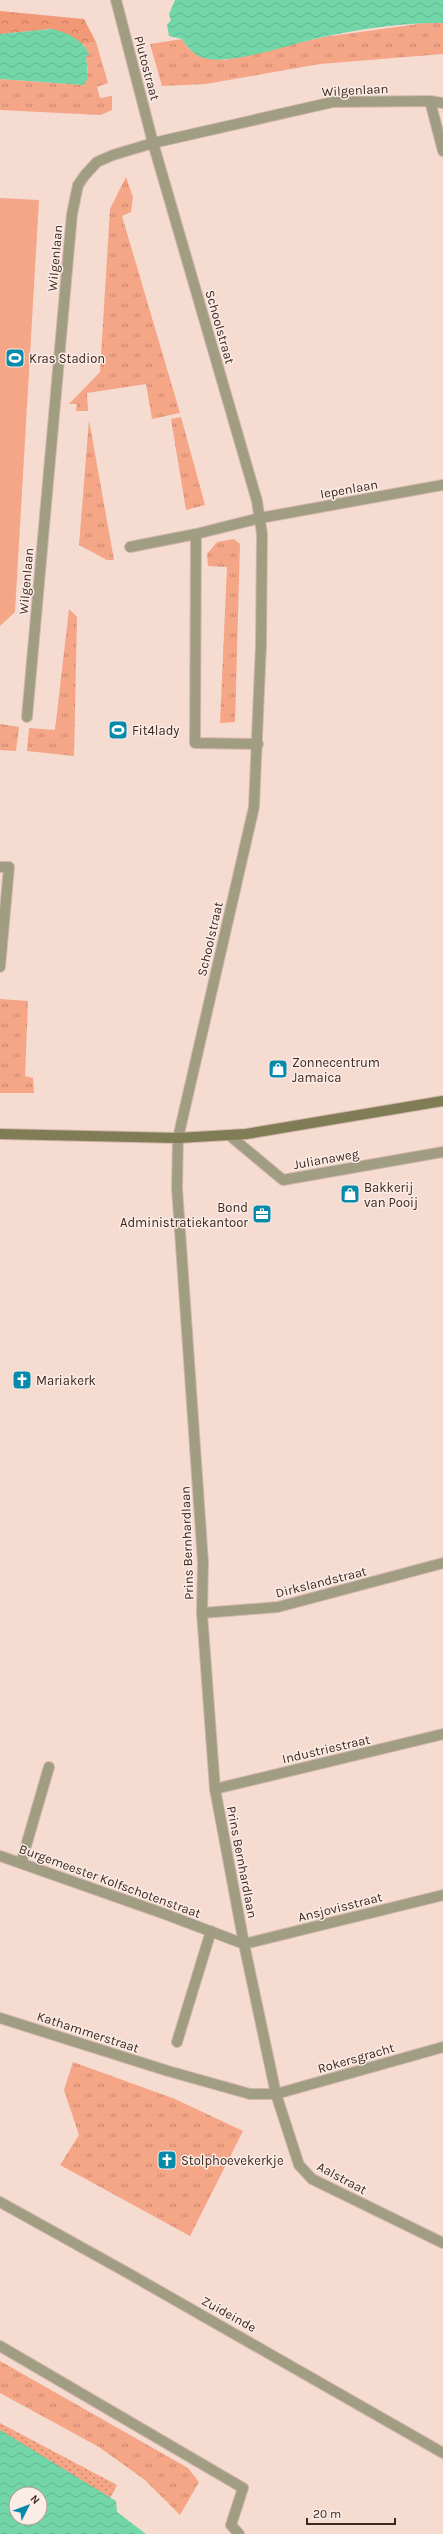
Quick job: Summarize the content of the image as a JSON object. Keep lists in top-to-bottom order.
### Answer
{
  "streets": {
    "street": [
      "Plutostraat",
      "Wilgenlaan",
      "Schoolstraat",
      "Iepenlaan",
      "Julianaweg",
      "Prins Bernhardlaan",
      "Dirkslandstraat",
      "Industriestraat",
      "Burgemeester Kolfschotenstraat",
      "Ansjovisstraat",
      "Kathammerstraat",
      "Rokersgracht",
      "Aalstraat",
      "Zuideinde"
    ]
  },
  "crossings": [
    ["Plutostraat", "Wilgenlaan"],
    ["Plutostraat", "Schoolstraat"],
    ["Wilgenlaan", "Schoolstraat"],
    ["Schoolstraat", "Iepenlaan"],
    ["Schoolstraat", "Prins Bernhardlaan"],
    ["Prins Bernhardlaan", "Dirkslandstraat"],
    ["Prins Bernhardlaan", "Industriestraat"],
    ["Prins Bernhardlaan", "Burgemeester Kolfschotenstraat"],
    ["Prins Bernhardlaan", "Ansjovisstraat"],
    ["Prins Bernhardlaan", "Kathammerstraat"],
    ["Prins Bernhardlaan", "Rokersgracht"],
    ["Prins Bernhardlaan", "Aalstraat"],
    ["Burgemeester Kolfschotenstraat", "Ansjovisstraat"],
    ["Kathammerstraat", "Rokersgracht"],
    ["Kathammerstraat", "Aalstraat"],
    ["Rokersgracht", "Aalstraat"]
  ],
  "places": {
    "sports": ["Kras Stadion", "Fit4lady"],
    "shop": ["Zonnecentrum Jamaica", "Bakkerij van Pooij"],
    "office": ["Bond Administratiekantoor"],
    "church": ["Mariakerk", "Stolphoevekerkje"]
  },
  "scale_bar": "20 m",
  "north": "top right"
}
